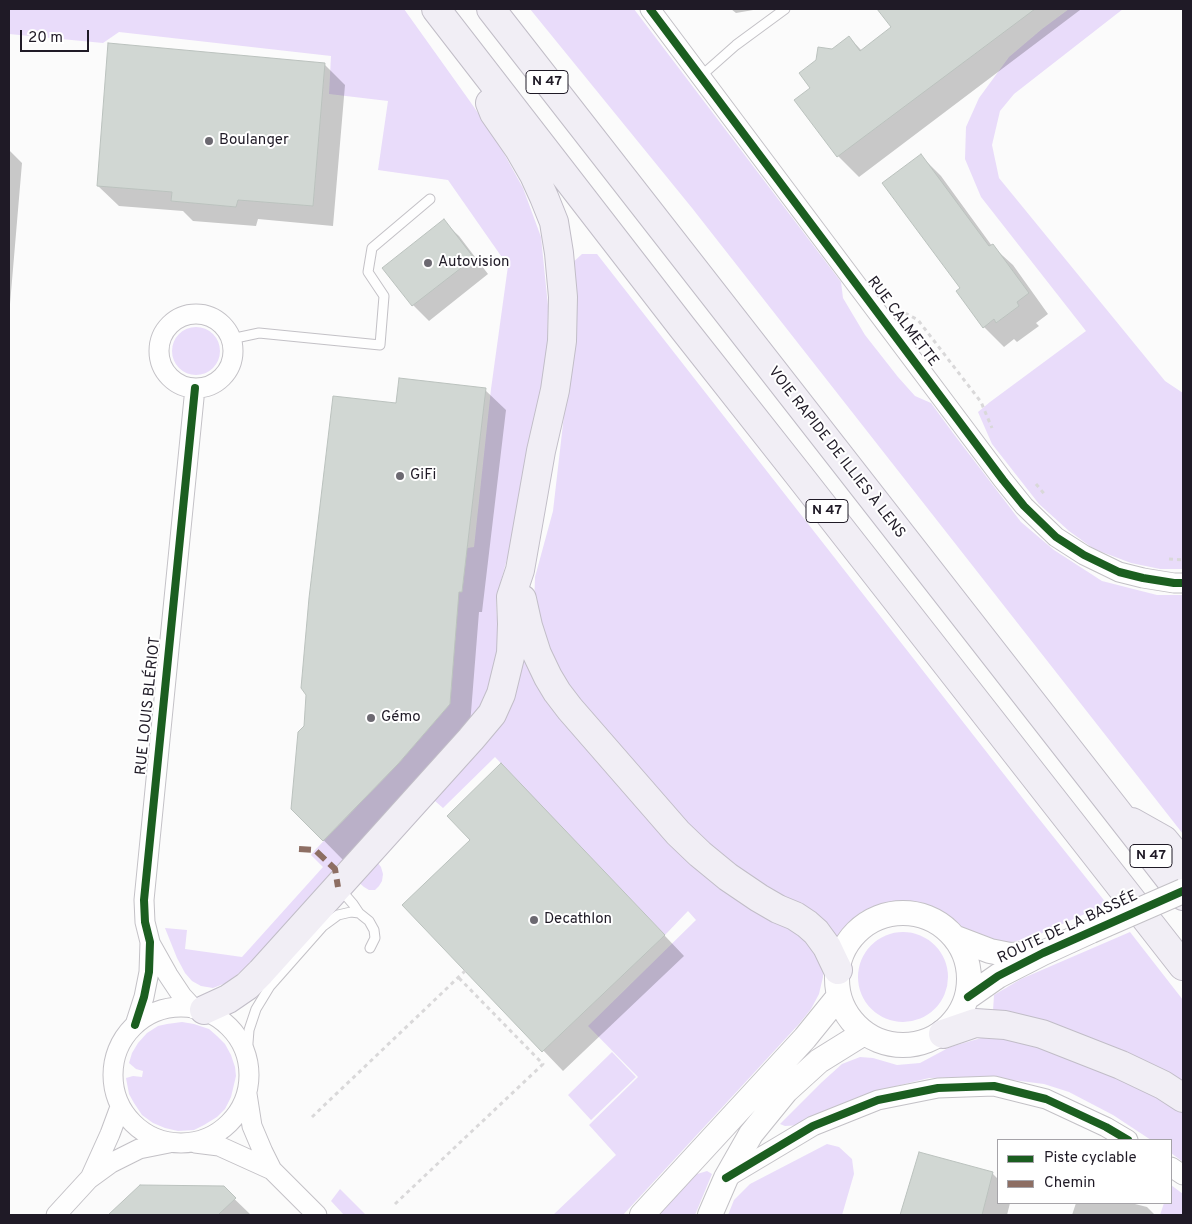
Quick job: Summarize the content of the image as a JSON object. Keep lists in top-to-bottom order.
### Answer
{
  "streets": {
    "highway": ["N 47", "VOIE RAPIDE DE ILLIES À LENS"],
    "street": ["RUE CALMETTE", "RUE LOUIS BLÉRIOT", "ROUTE DE LA BASSÉE"]
  },
  "places": [
    "Boulanger",
    "Autovision",
    "GiFi",
    "Gémo",
    "Decathlon"
  ],
  "legend": ["Piste cyclable", "Chemin"],
  "scale_bar": "20 m"
}
